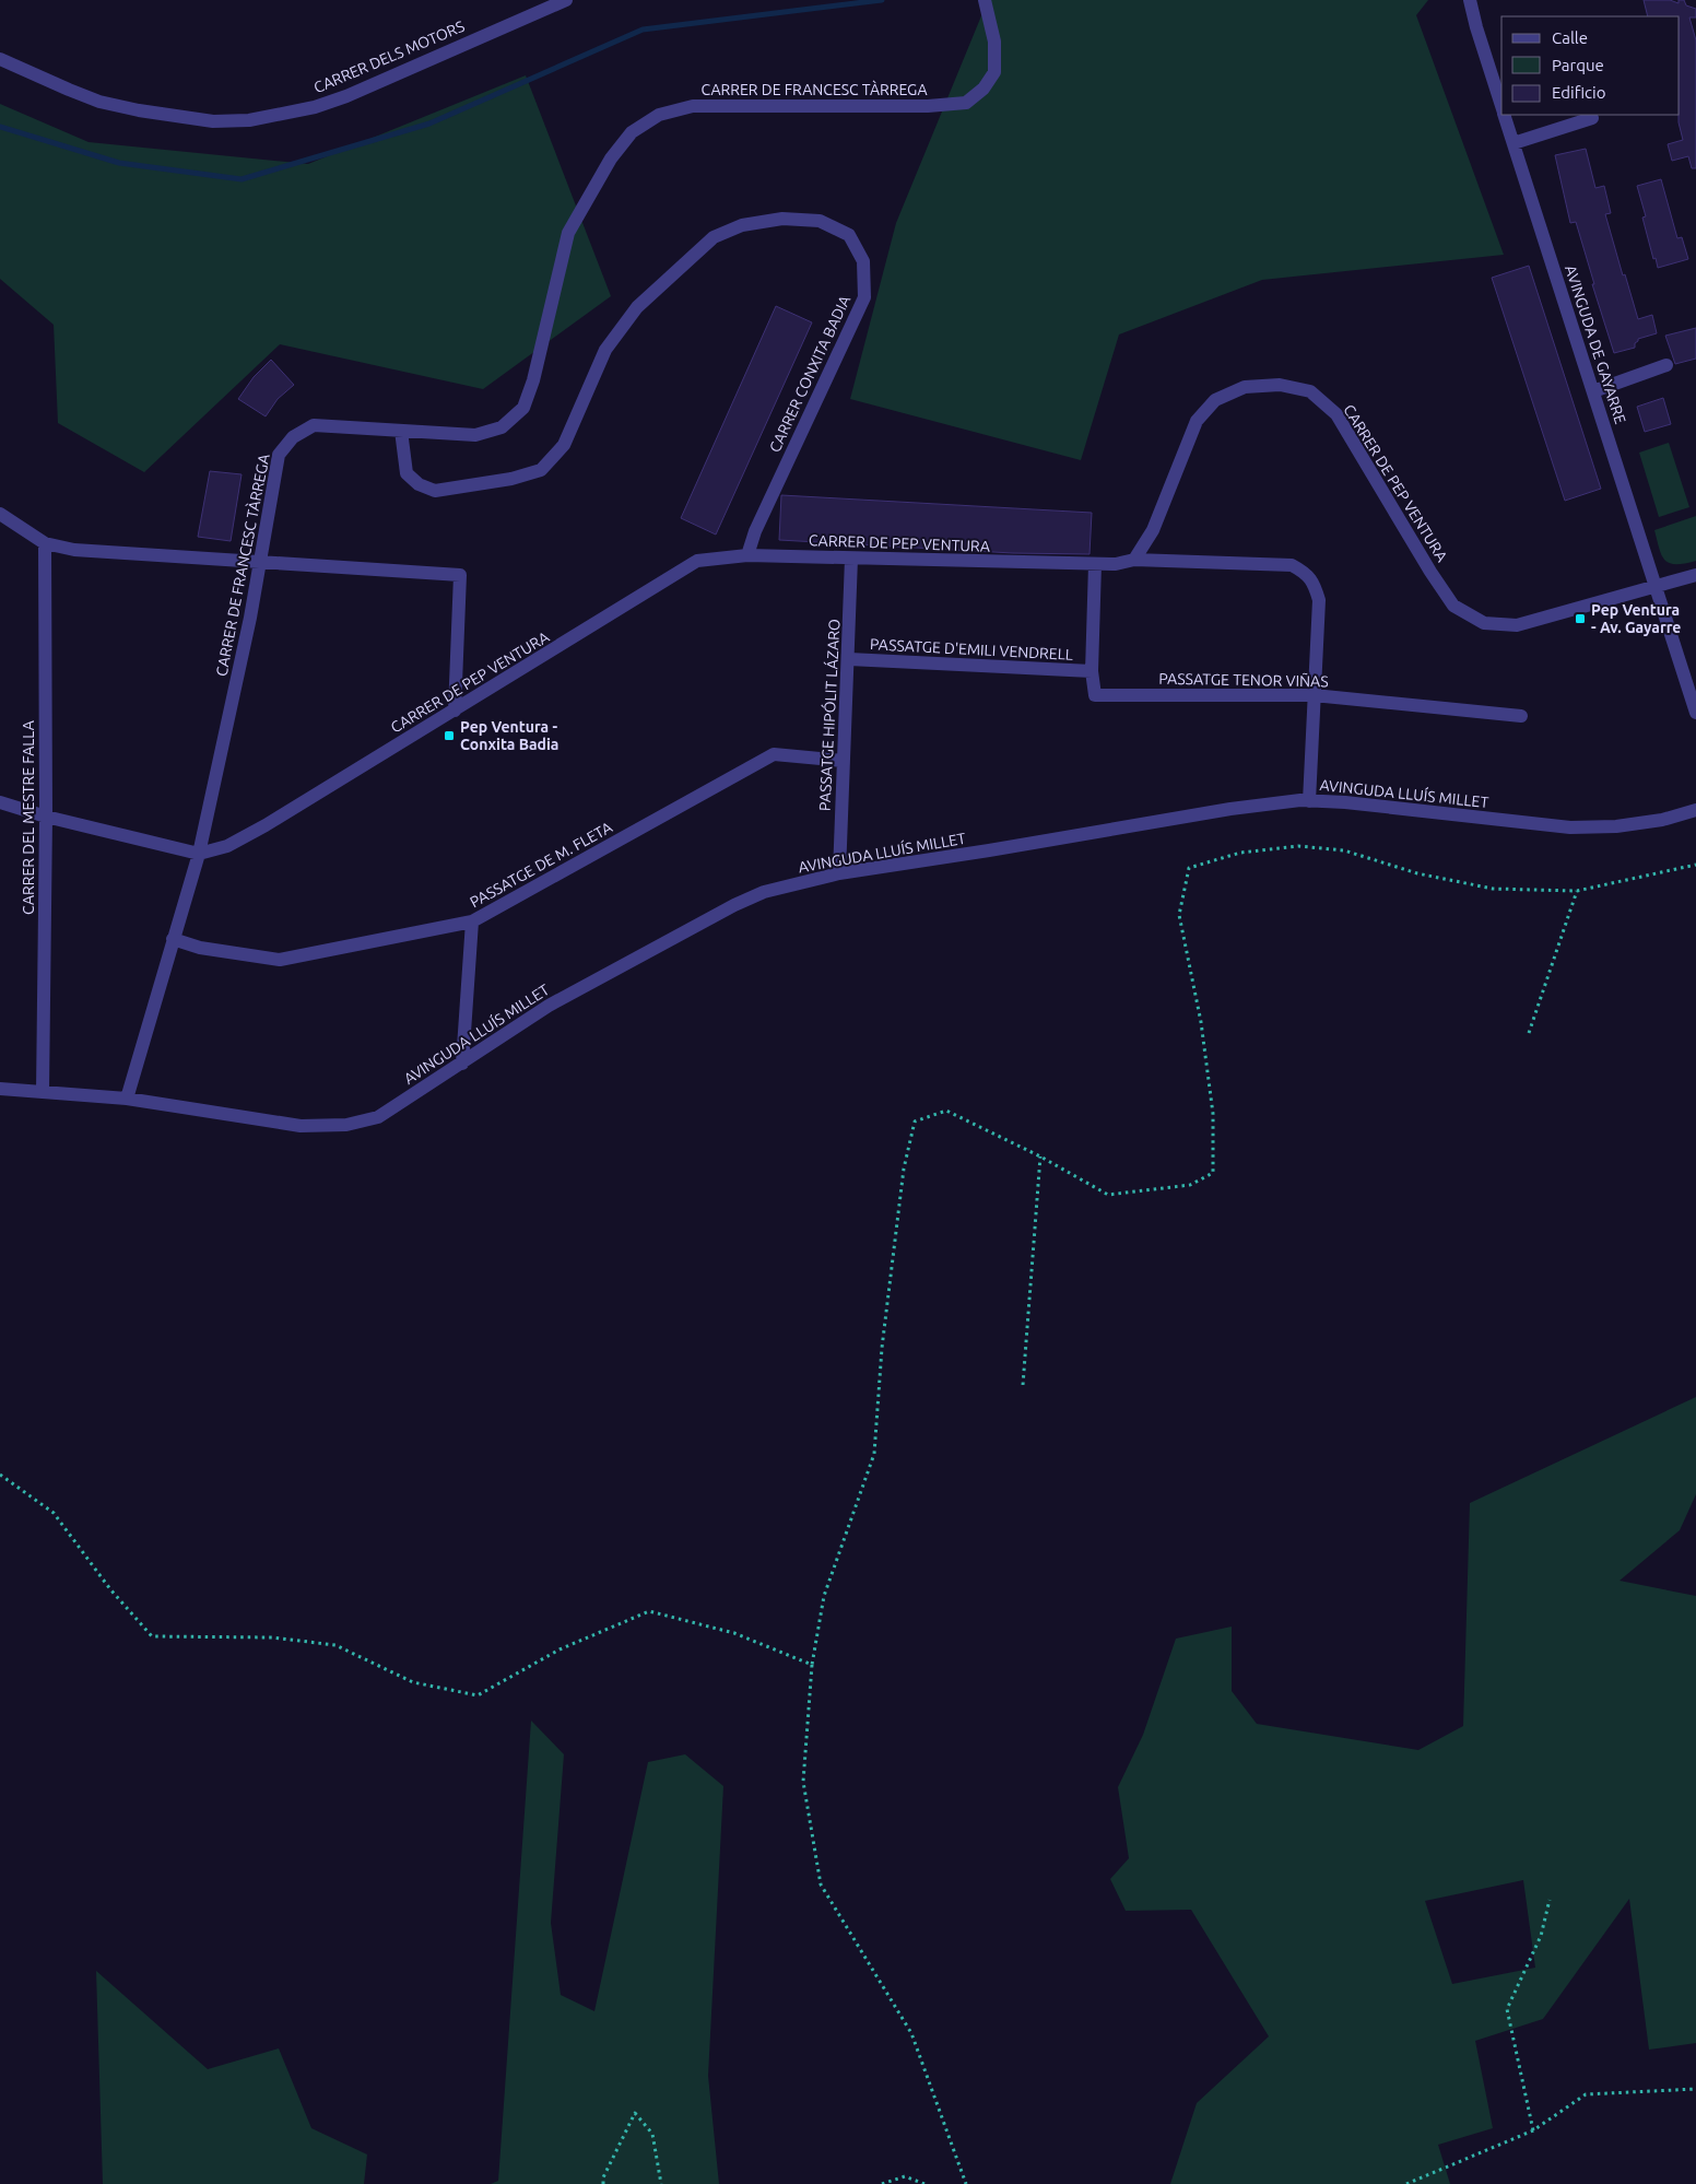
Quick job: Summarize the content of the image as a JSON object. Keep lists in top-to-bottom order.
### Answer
{
  "streets": {
    "street": [
      "CARRER DELS MOTORS",
      "CARRER DE FRANCESC TÀRREGA",
      "AVINGUDA DE GAYARRE",
      "CARRER CONXITA BADIA",
      "CARRER DE PEP VENTURA",
      "PASSATGE D'EMILI VENDRELL",
      "PASSATGE TENOR VIÑAS",
      "PASSATGE HIPÓLIT LÁZARO",
      "AVINGUDA LLUÍS MILLET",
      "CARRER DEL MESTRE FALLA",
      "PASSATGE DE M. FLETA"
    ]
  },
  "crossings": [
    ["CARRER DE FRANCESC TÀRREGA", "CARRER CONXITA BADIA"],
    ["CARRER DE FRANCESC TÀRREGA", "CARRER DE PEP VENTURA"],
    ["CARRER DE FRANCESC TÀRREGA", "AVINGUDA LLUÍS MILLET"],
    ["CARRER DE FRANCESC TÀRREGA", "PASSATGE DE M. FLETA"],
    ["AVINGUDA DE GAYARRE", "CARRER DE PEP VENTURA"],
    ["CARRER CONXITA BADIA", "CARRER DE PEP VENTURA"],
    ["CARRER DE PEP VENTURA", "PASSATGE TENOR VIÑAS"],
    ["CARRER DE PEP VENTURA", "PASSATGE HIPÓLIT LÁZARO"],
    ["CARRER DE PEP VENTURA", "CARRER DEL MESTRE FALLA"],
    ["PASSATGE D'EMILI VENDRELL", "PASSATGE TENOR VIÑAS"],
    ["PASSATGE D'EMILI VENDRELL", "PASSATGE HIPÓLIT LÁZARO"],
    ["PASSATGE HIPÓLIT LÁZARO", "AVINGUDA LLUÍS MILLET"],
    ["PASSATGE HIPÓLIT LÁZARO", "PASSATGE DE M. FLETA"],
    ["AVINGUDA LLUÍS MILLET", "CARRER DEL MESTRE FALLA"]
  ],
  "places": {
    "transit": ["Pep Ventura - Av. Gayarre", "Pep Ventura - Conxita Badia"]
  },
  "legend": ["Calle", "Parque", "Edificio"]
}
